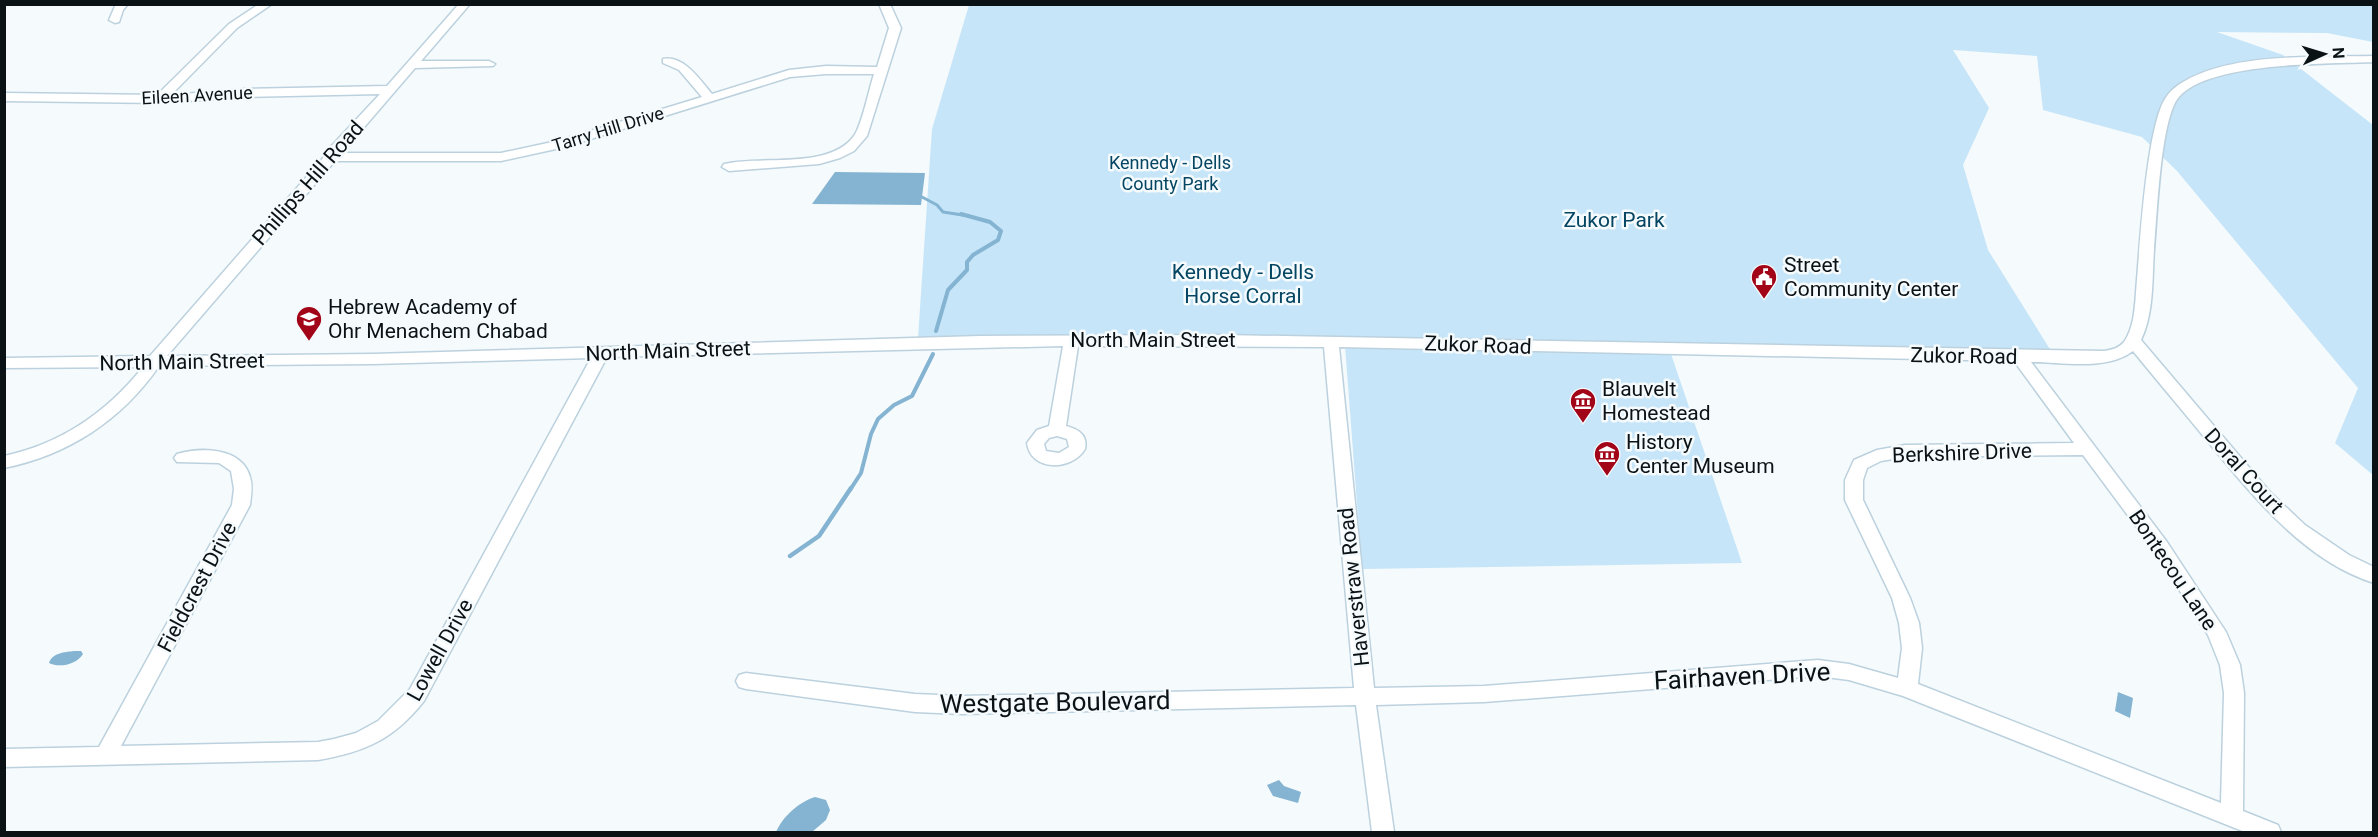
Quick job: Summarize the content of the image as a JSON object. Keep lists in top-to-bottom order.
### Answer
{
  "streets": {
    "street": [
      "Eileen Avenue",
      "Tarry Hill Drive",
      "Phillips Hill Road",
      "North Main Street",
      "Zukor Road",
      "Berkshire Drive",
      "Doral Court",
      "Bontecou Lane",
      "Fieldcrest Drive",
      "Haverstraw Road",
      "Lowell Drive",
      "Fairhaven Drive",
      "Westgate Boulevard"
    ]
  },
  "crossings": [
    ["Eileen Avenue", "Phillips Hill Road"],
    ["Tarry Hill Drive", "Phillips Hill Road"],
    ["Phillips Hill Road", "North Main Street"],
    ["North Main Street", "Zukor Road"],
    ["North Main Street", "Haverstraw Road"],
    ["North Main Street", "Lowell Drive"],
    ["Zukor Road", "Doral Court"],
    ["Zukor Road", "Bontecou Lane"],
    ["Zukor Road", "Haverstraw Road"],
    ["Berkshire Drive", "Bontecou Lane"],
    ["Berkshire Drive", "Fairhaven Drive"],
    ["Bontecou Lane", "Fairhaven Drive"],
    ["Fieldcrest Drive", "Lowell Drive"],
    ["Haverstraw Road", "Fairhaven Drive"],
    ["Haverstraw Road", "Westgate Boulevard"],
    ["Fairhaven Drive", "Westgate Boulevard"]
  ],
  "parks": ["Kennedy - Dells County Park", "Zukor Park", "Kennedy - Dells Horse Corral"],
  "places": {
    "public building": ["Street Community Center"],
    "school or university": ["Hebrew Academy of Ohr Menachem Chabad"],
    "museum": ["Blauvelt Homestead", "History Center Museum"]
  },
  "north": "right"
}
